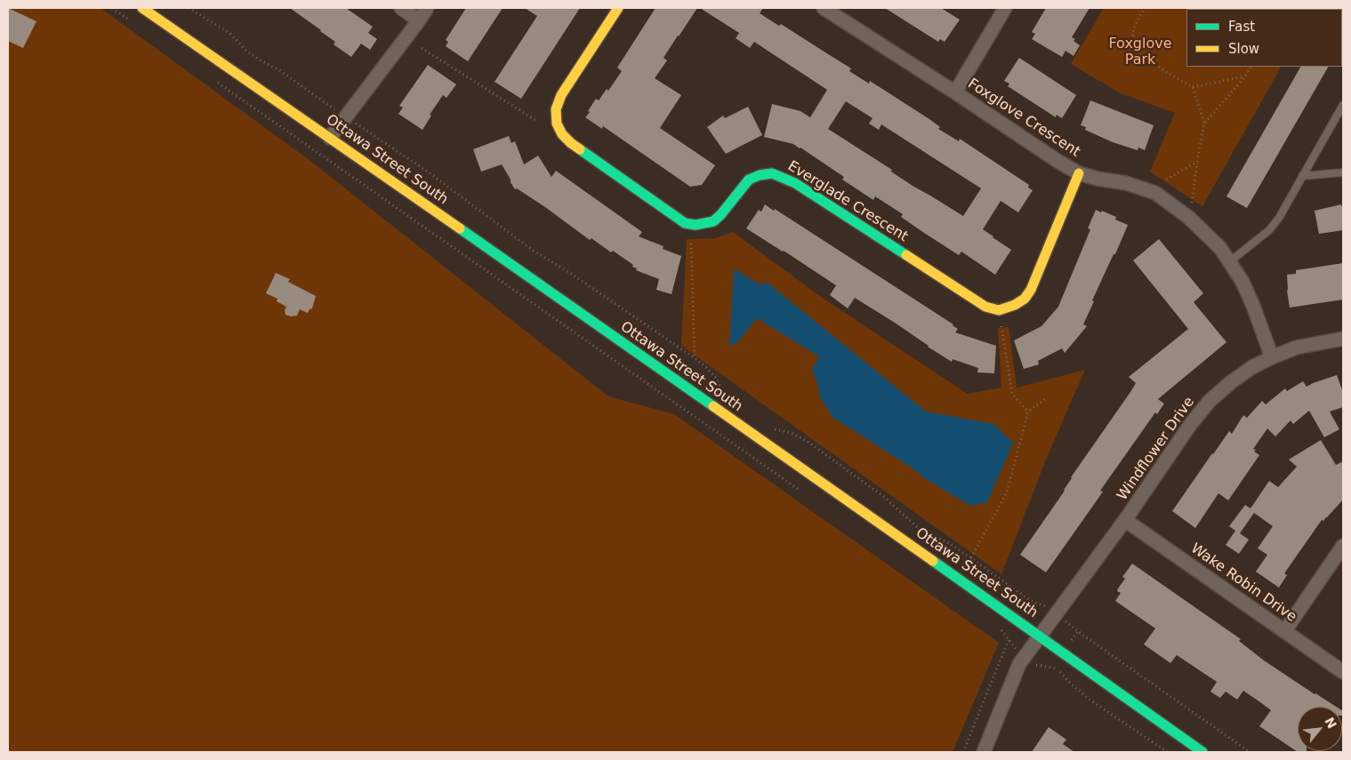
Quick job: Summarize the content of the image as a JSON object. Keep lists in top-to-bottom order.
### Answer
{
  "streets": {
    "main road": ["Ottawa Street South", "Everglade Crescent"],
    "street": ["Foxglove Crescent", "Windflower Drive", "Wake Robin Drive"]
  },
  "crossings": [
    ["Foxglove Crescent", "Windflower Drive"],
    ["Ottawa Street South", "Windflower Drive"],
    ["Windflower Drive", "Wake Robin Drive"]
  ],
  "parks": ["Foxglove Park"],
  "legend": ["Fast", "Slow"],
  "north": "top right"
}
